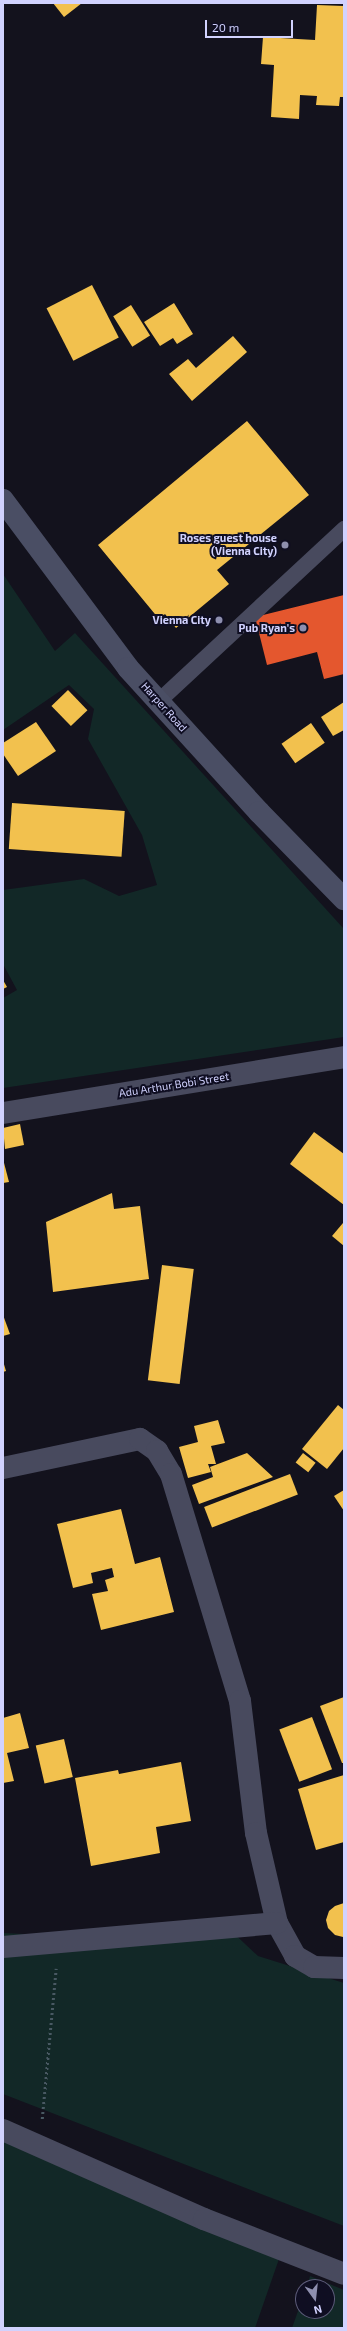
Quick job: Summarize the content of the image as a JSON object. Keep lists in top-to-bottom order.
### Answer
{
  "streets": {
    "main road": ["Harper Road"],
    "street": ["Adu Arthur Bobi Street"]
  },
  "places": ["Roses guest house (Vienna City)", "Vienna City", "Pub Ryan's"],
  "scale_bar": "20 m",
  "north": "bottom"
}
